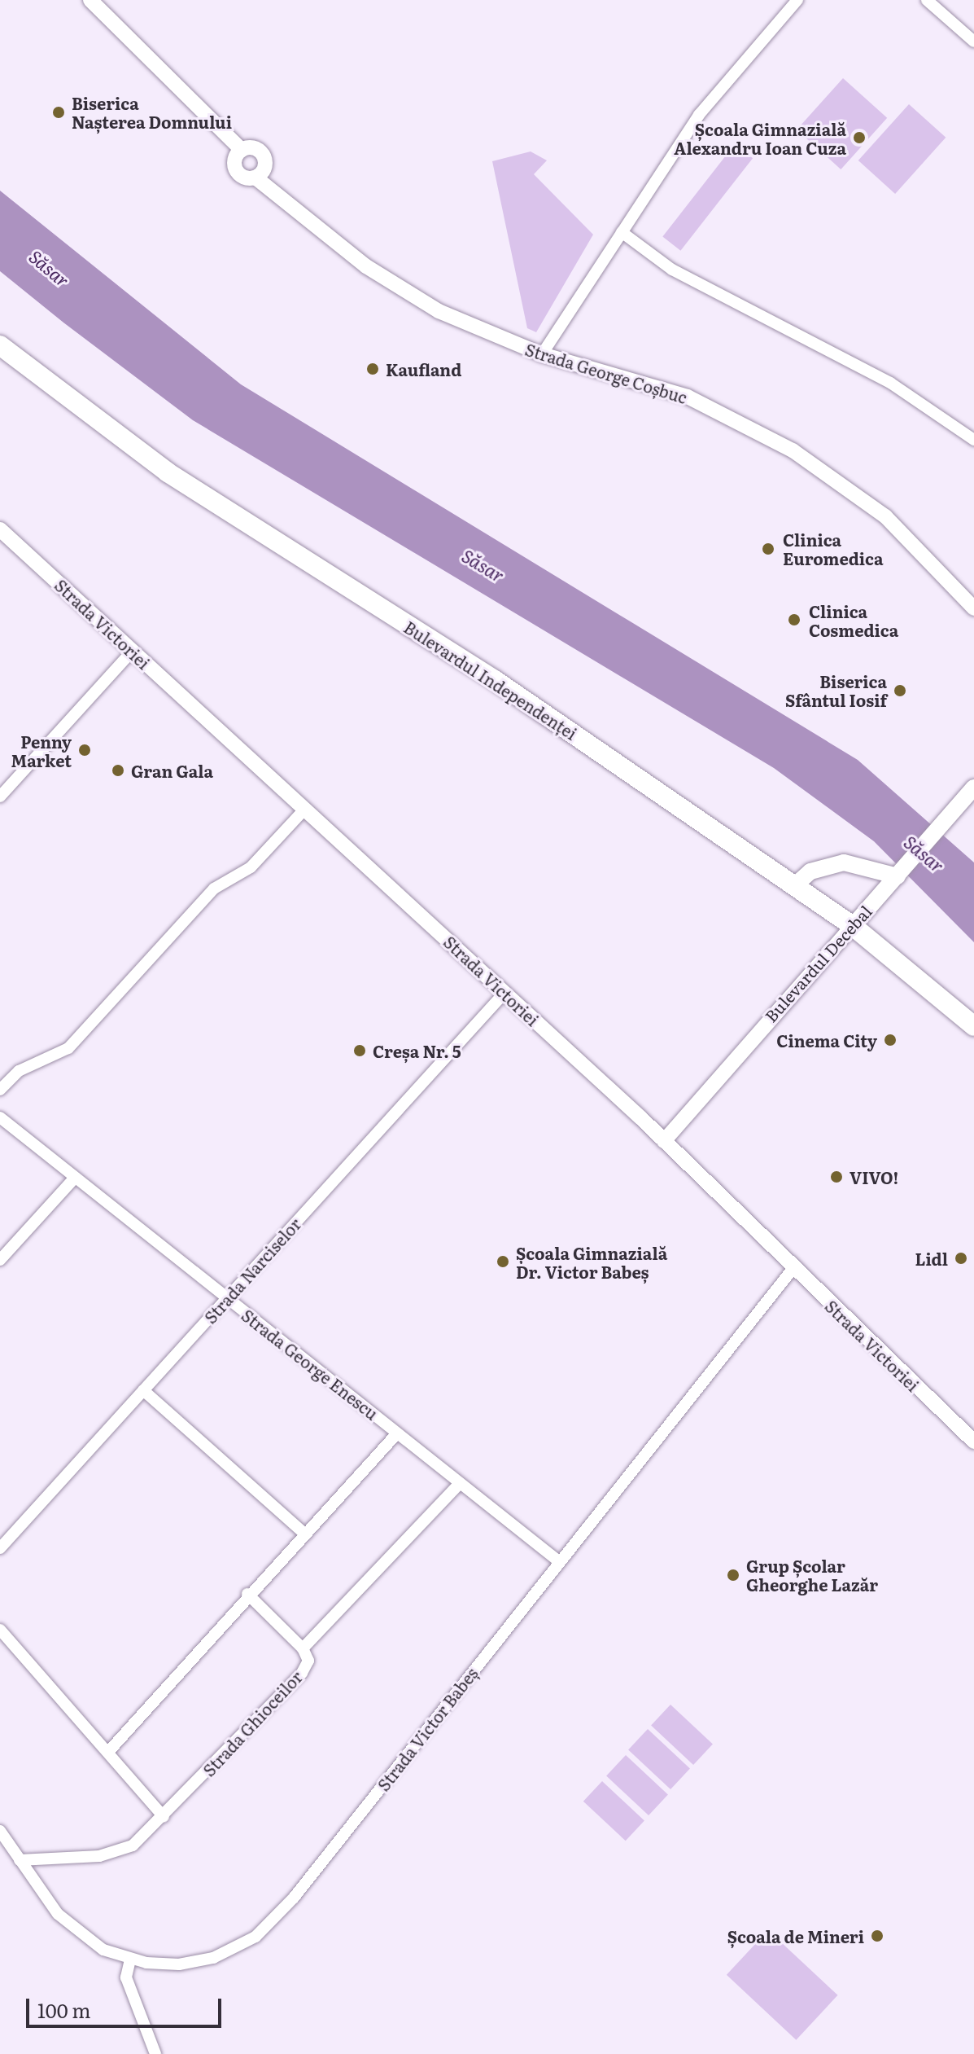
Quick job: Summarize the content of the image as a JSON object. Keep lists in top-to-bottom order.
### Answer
{
  "streets": {
    "main road": ["Bulevardul Independenței", "Bulevardul Decebal"],
    "street": [
      "Strada George Coșbuc",
      "Strada Victoriei",
      "Strada Narciselor",
      "Strada George Enescu",
      "Strada Ghioceilor",
      "Strada Victor Babeș"
    ]
  },
  "crossings": [
    ["Strada Victoriei", "Bulevardul Decebal"],
    ["Strada Victoriei", "Strada Narciselor"],
    ["Strada Victoriei", "Strada Victor Babeș"],
    ["Bulevardul Independenței", "Bulevardul Decebal"],
    ["Strada Narciselor", "Strada George Enescu"],
    ["Strada George Enescu", "Strada Ghioceilor"],
    ["Strada George Enescu", "Strada Victor Babeș"],
    ["Strada Ghioceilor", "Strada Victor Babeș"]
  ],
  "water": ["Săsar"],
  "places": [
    "Biserica Nașterea Domnului",
    "Școala Gimnazială Alexandru Ioan Cuza",
    "Kaufland",
    "Clinica Euromedica",
    "Clinica Cosmedica",
    "Biserica Sfântul Iosif",
    "Penny Market",
    "Gran Gala",
    "Cinema City",
    "Creșa Nr. 5",
    "VIVO!",
    "Lidl",
    "Școala Gimnazială Dr. Victor Babeș",
    "Grup Școlar Gheorghe Lazăr",
    "Școala de Mineri"
  ],
  "scale_bar": "100 m"
}
